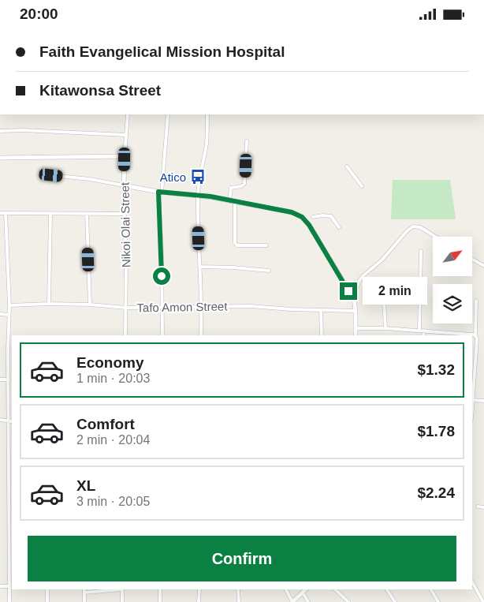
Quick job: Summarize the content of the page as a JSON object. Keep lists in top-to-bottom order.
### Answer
{
  "streets": {
    "street": ["Nikoi Olai Street", "Tafo Amon Street"]
  },
  "crossings": [
    ["Nikoi Olai Street", "Tafo Amon Street"]
  ],
  "places": {
    "bus stop": ["Atico"]
  },
  "north": "top right",
  "page": {
    "status": "20:00",
    "banner": ["Faith Evangelical Mission Hospital", "Kitawonsa Street"],
    "bubble": "2 min",
    "list": [
      {
        "name": "Economy",
        "note": "1 min · 20:03",
        "value": "$1.32"
      },
      {
        "name": "Comfort",
        "note": "2 min · 20:04",
        "value": "$1.78"
      },
      {
        "name": "XL",
        "note": "3 min · 20:05",
        "value": "$2.24"
      }
    ],
    "buttons": "Confirm"
  }
}
